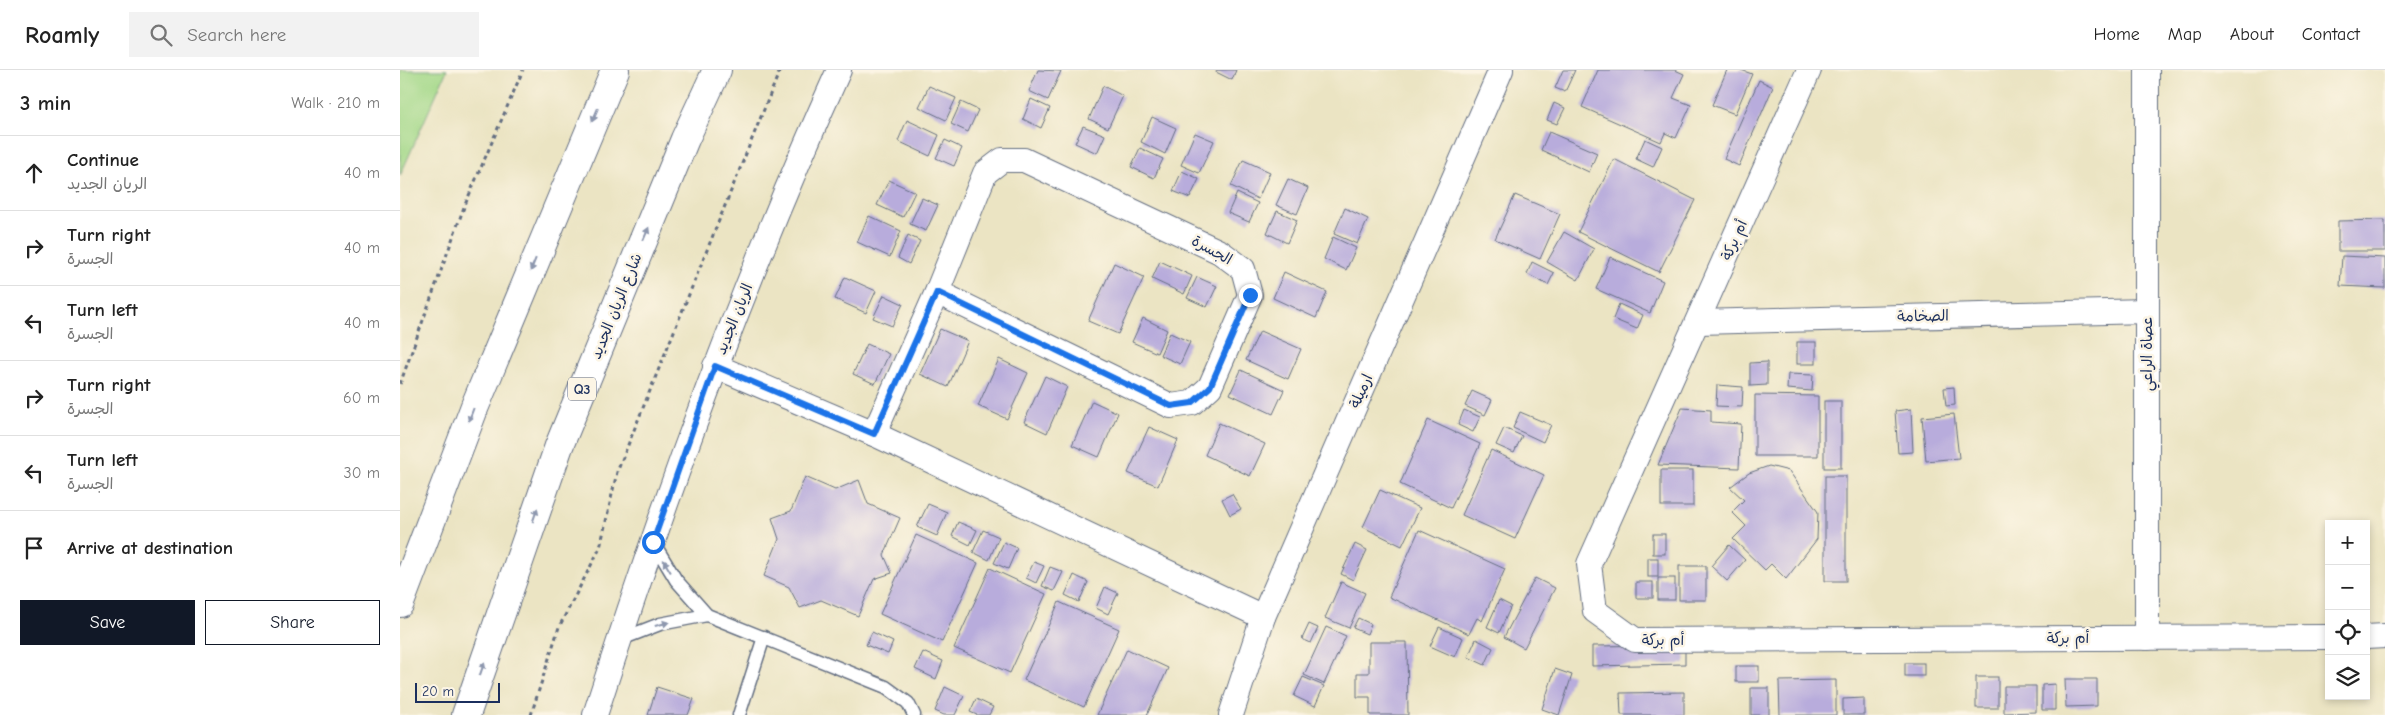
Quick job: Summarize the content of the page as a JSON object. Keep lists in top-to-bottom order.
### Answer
{
  "streets": {
    "highway": ["شارع الريان الجديد", "Q3"],
    "street": [
      "أم بركة",
      "الجسرة",
      "الصخامة",
      "الريان الجديد",
      "عصاة الراعي",
      "ارميلة"
    ]
  },
  "crossings": [
    ["أم بركة", "الصخامة"],
    ["أم بركة", "عصاة الراعي"],
    ["الصخامة", "عصاة الراعي"]
  ],
  "scale_bar": "20 m",
  "page": {
    "header": "Roamly",
    "search": "Search here",
    "nav": [
      "Home",
      "Map",
      "About",
      "Contact"
    ],
    "heading": ["3 min", "Walk · 210 m"],
    "list": [
      ["Continue", "الريان الجديد", "40 m"],
      ["Turn right", "الجسرة", "40 m"],
      ["Turn left", "الجسرة", "40 m"],
      ["Turn right", "الجسرة", "60 m"],
      ["Turn left", "الجسرة", "30 m"],
      "Arrive at destination"
    ],
    "map_buttons": ["+", "−"],
    "buttons": ["Save", "Share"],
    "scale": "20 m"
  }
}
